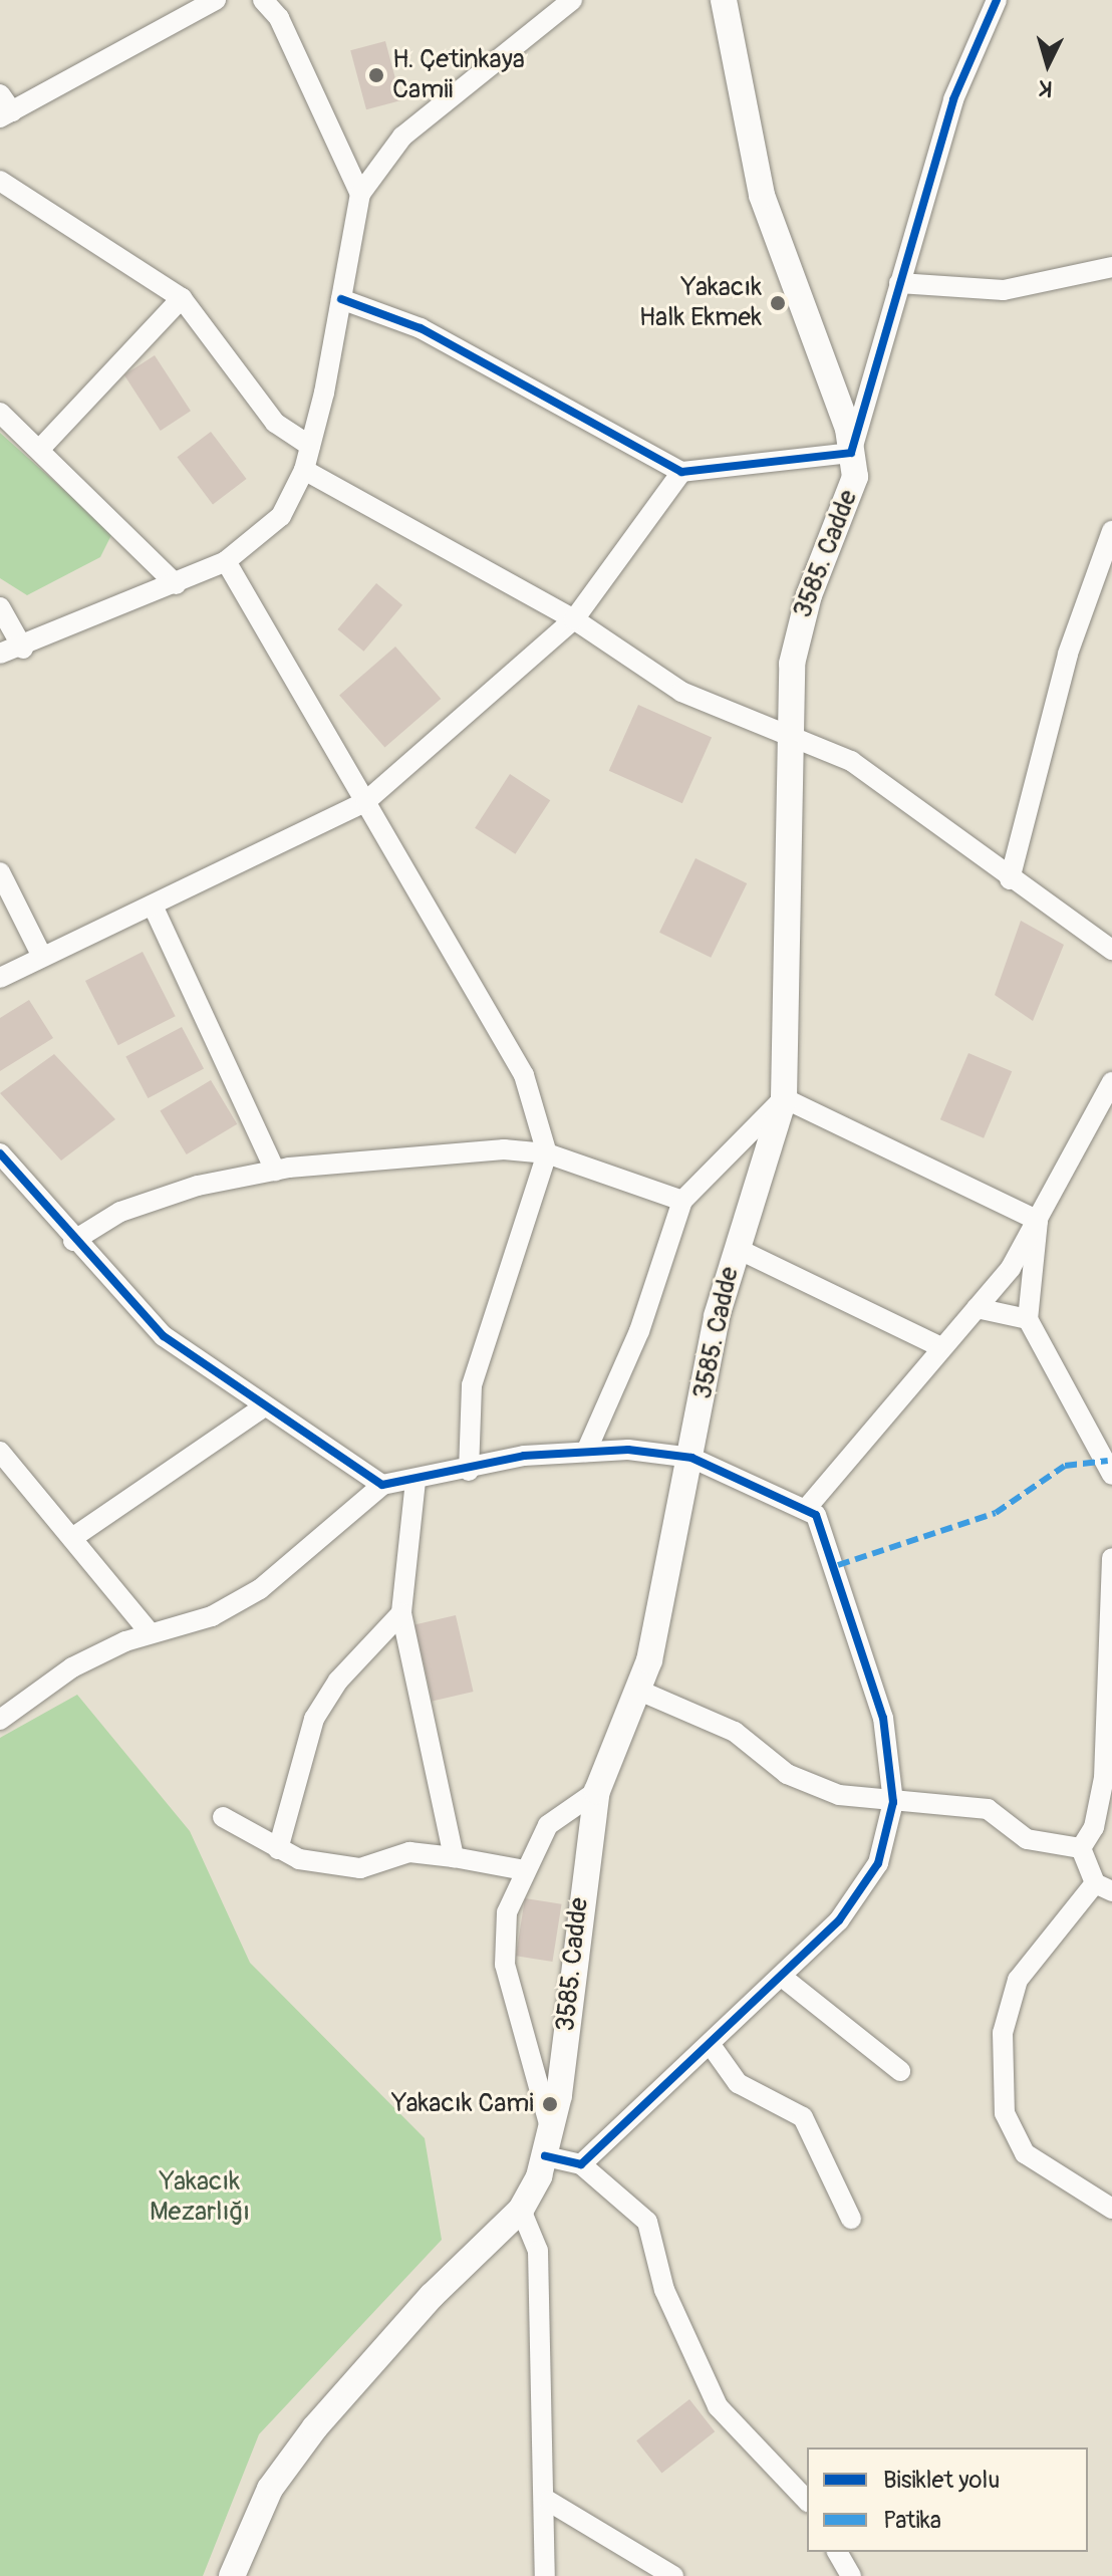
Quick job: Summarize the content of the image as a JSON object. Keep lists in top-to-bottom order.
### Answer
{
  "streets": {
    "main road": ["3585. Cadde"]
  },
  "parks": ["Yakacık Mezarlığı"],
  "places": ["H. Çetinkaya Camii", "Yakacık Halk Ekmek", "Yakacık Cami"],
  "legend": ["Bisiklet yolu", "Patika"],
  "north": "bottom"
}
